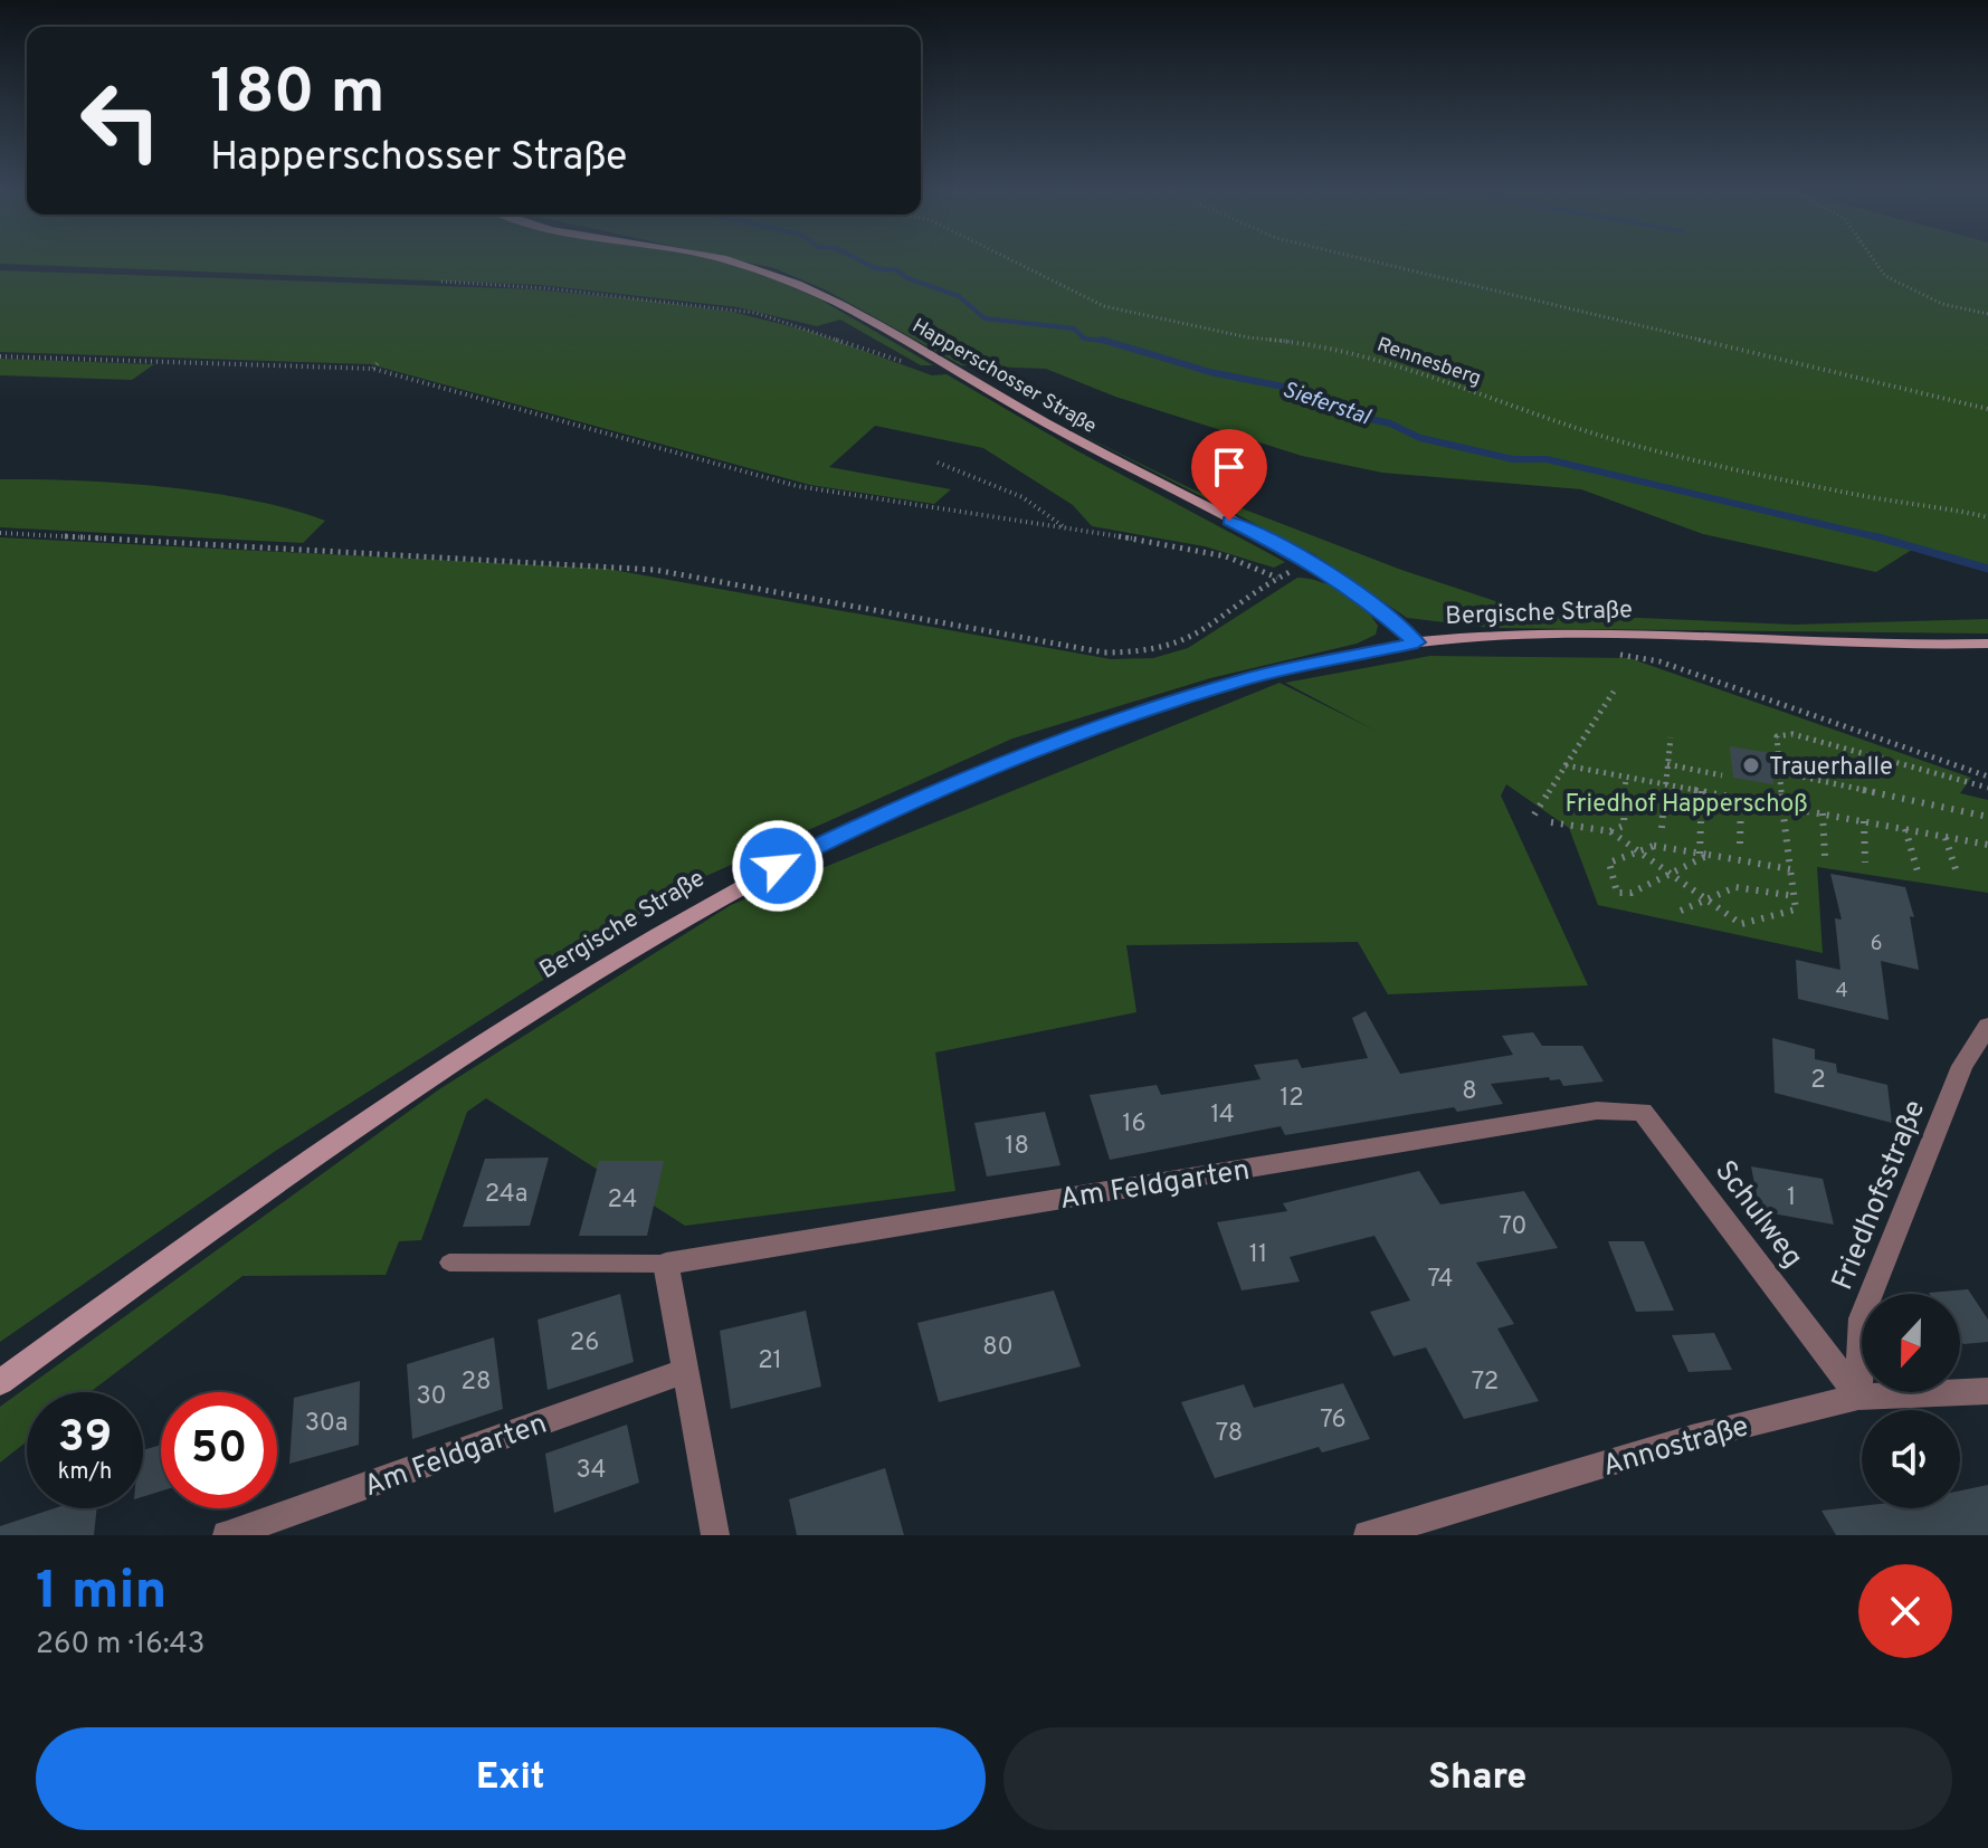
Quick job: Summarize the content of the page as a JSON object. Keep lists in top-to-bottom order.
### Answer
{
  "streets": {
    "street": [
      "Happerschosser Straße",
      "Bergische Straße",
      "Am Feldgarten",
      "Friedhofsstraße",
      "Schulweg",
      "Annostraße"
    ],
    "path": ["Rennesberg"]
  },
  "crossings": [
    ["Happerschosser Straße", "Bergische Straße"],
    ["Am Feldgarten", "Schulweg"],
    ["Friedhofsstraße", "Schulweg"],
    ["Friedhofsstraße", "Annostraße"],
    ["Schulweg", "Annostraße"]
  ],
  "water": ["Sieferstal"],
  "parks": ["Friedhof Happerschoß"],
  "places": ["Trauerhalle"],
  "house_numbers": [
    "6",
    "4",
    "2",
    "8",
    "12",
    "14",
    "16",
    "18",
    "24a",
    "1",
    "24",
    "70",
    "11",
    "74",
    "26",
    "80",
    "21",
    "28",
    "72",
    "30",
    "76",
    "30a",
    "78",
    "34"
  ],
  "north": "bottom",
  "page": {
    "turn": ["180 m", "Happerschosser Straße"],
    "speed": "39 km/h",
    "limit": "50",
    "heading": ["1 min", "260 m · 16:43"],
    "buttons": ["Exit", "Share"]
  }
}
